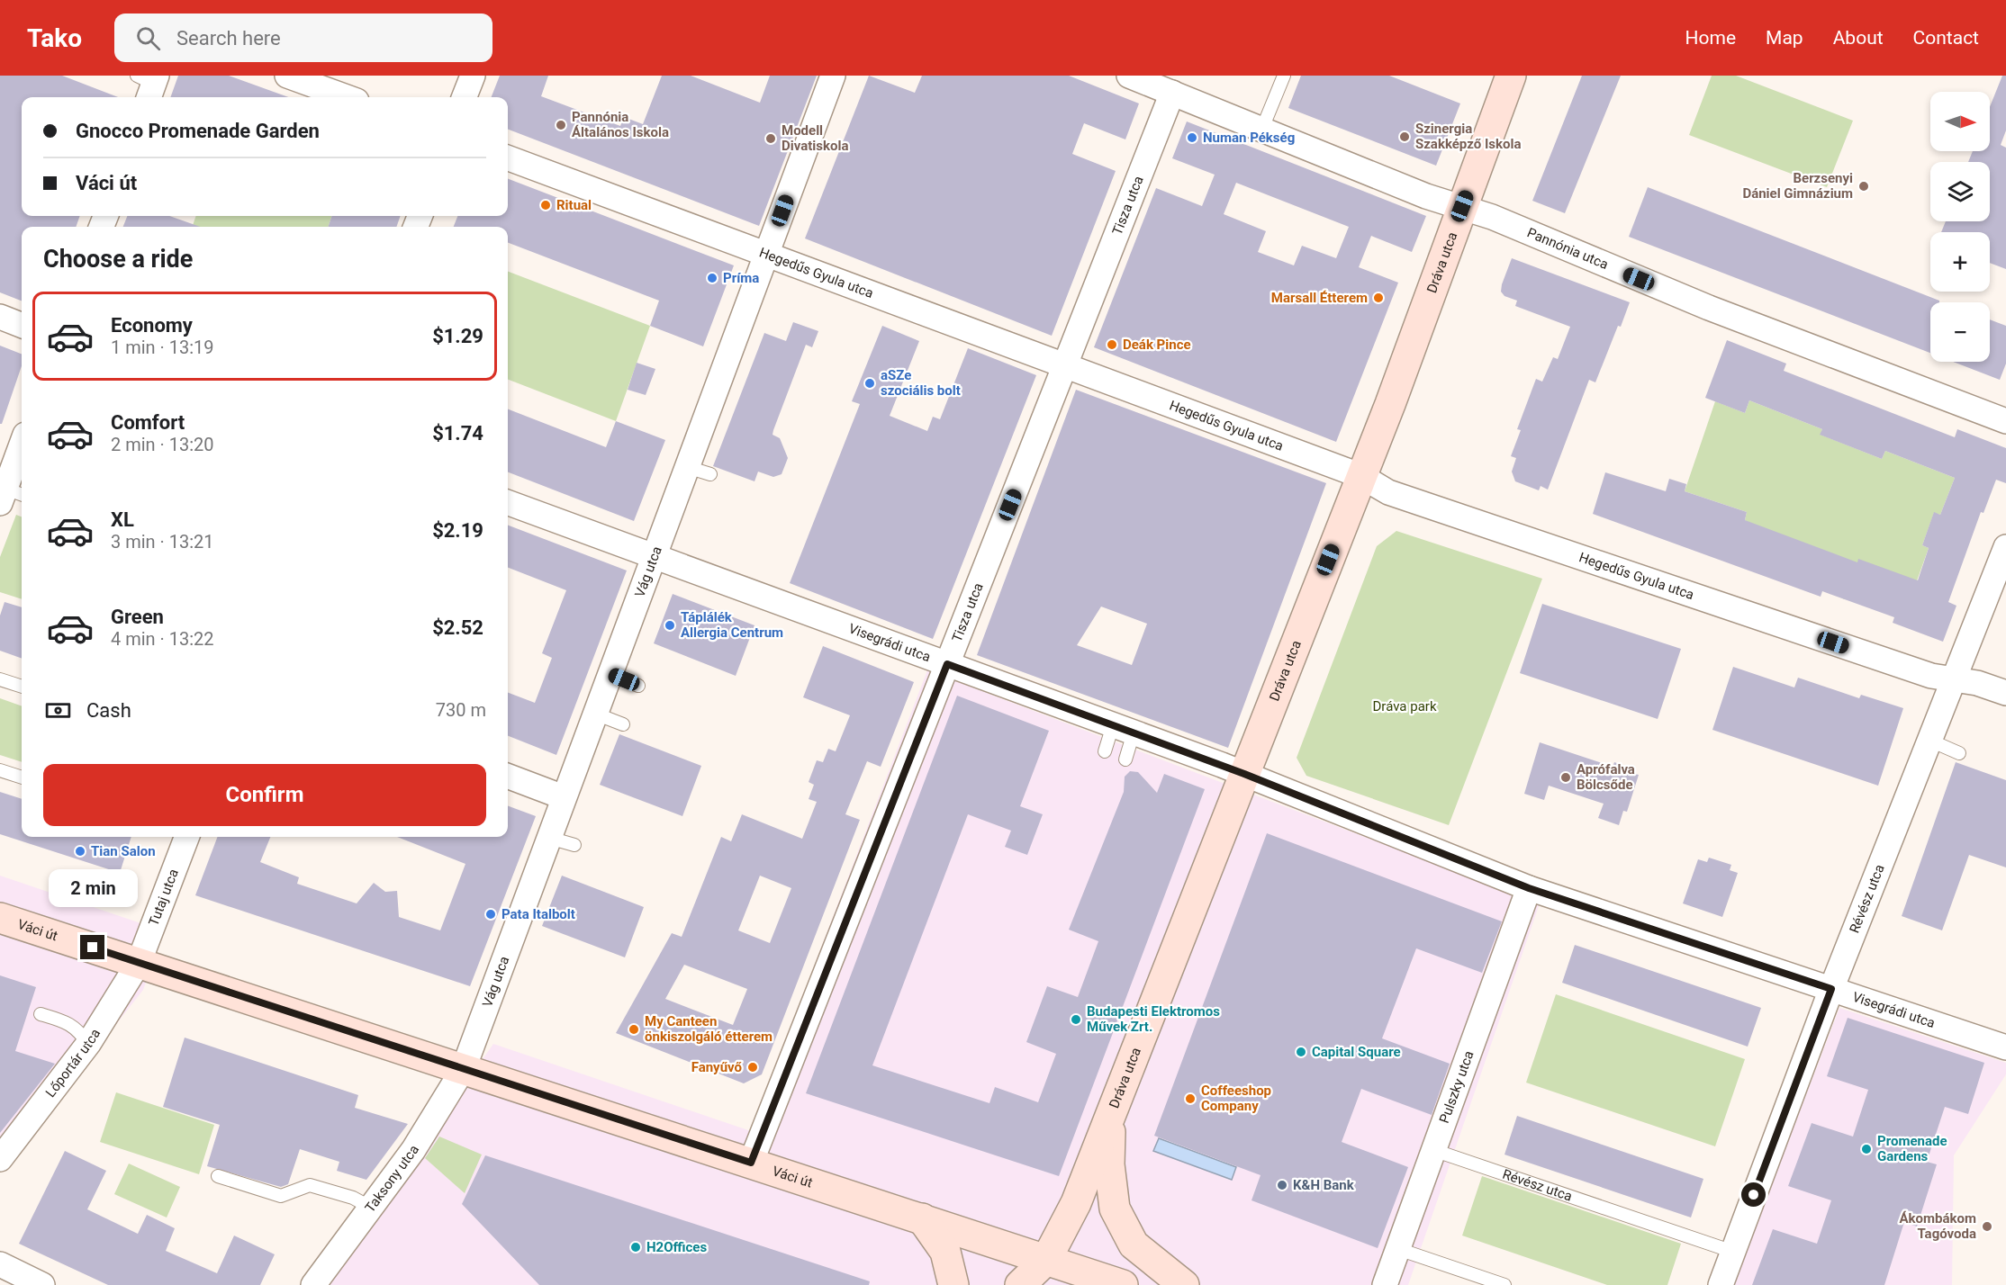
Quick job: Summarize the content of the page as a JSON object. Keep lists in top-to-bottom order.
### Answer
{
  "streets": {
    "main road": ["Dráva utca", "Váci út"],
    "street": [
      "Tisza utca",
      "Pannónia utca",
      "Hegedűs Gyula utca",
      "Vág utca",
      "Visegrádi utca",
      "Tutaj utca",
      "Révész utca",
      "Lőportár utca",
      "Pulszky utca",
      "Taksony utca"
    ]
  },
  "crossings": [
    ["Tisza utca", "Pannónia utca"],
    ["Tisza utca", "Hegedűs Gyula utca"],
    ["Tisza utca", "Visegrádi utca"],
    ["Tisza utca", "Váci út"],
    ["Pannónia utca", "Dráva utca"],
    ["Dráva utca", "Hegedűs Gyula utca"],
    ["Dráva utca", "Visegrádi utca"],
    ["Dráva utca", "Váci út"],
    ["Hegedűs Gyula utca", "Vág utca"],
    ["Hegedűs Gyula utca", "Révész utca"],
    ["Vág utca", "Visegrádi utca"],
    ["Vág utca", "Váci út"],
    ["Vág utca", "Taksony utca"],
    ["Visegrádi utca", "Révész utca"],
    ["Visegrádi utca", "Pulszky utca"],
    ["Tutaj utca", "Váci út"],
    ["Tutaj utca", "Lőportár utca"],
    ["Révész utca", "Pulszky utca"],
    ["Váci út", "Lőportár utca"],
    ["Váci út", "Taksony utca"]
  ],
  "parks": ["Dráva park"],
  "places": [
    "Pannónia Általános Iskola",
    "Szinergia Szakképző Iskola",
    "Numan Pékség",
    "Modell Divatiskola",
    "Berzsenyi Dániel Gimnázium",
    "Ritual",
    "Príma",
    "Marsall Étterem",
    "Deák Pince",
    "aSZe szociális bolt",
    "Táplálék Allergia Centrum",
    "Aprófalva Bölcsőde",
    "Tian Salon",
    "Pata Italbolt",
    "Budapesti Elektromos Művek Zrt.",
    "My Canteen önkiszolgáló étterem",
    "Capital Square",
    "Fanyűvő",
    "Coffeeshop Company",
    "Promenade Gardens",
    "K&H Bank",
    "Ákombákom Tagóvoda",
    "H2Offices"
  ],
  "north": "right",
  "page": {
    "header": "Tako",
    "search": "Search here",
    "nav": [
      "Home",
      "Map",
      "About",
      "Contact"
    ],
    "map_buttons": ["+", "−"],
    "banner": ["Gnocco Promenade Garden", "Váci út"],
    "heading": "Choose a ride",
    "list": [
      {
        "name": "Economy",
        "note": "1 min · 13:19",
        "value": "$1.29"
      },
      {
        "name": "Comfort",
        "note": "2 min · 13:20",
        "value": "$1.74"
      },
      {
        "name": "XL",
        "note": "3 min · 13:21",
        "value": "$2.19"
      },
      {
        "name": "Green",
        "note": "4 min · 13:22",
        "value": "$2.52"
      }
    ],
    "pay": ["Cash", "730 m"],
    "buttons": "Confirm",
    "bubble": "2 min"
  }
}
